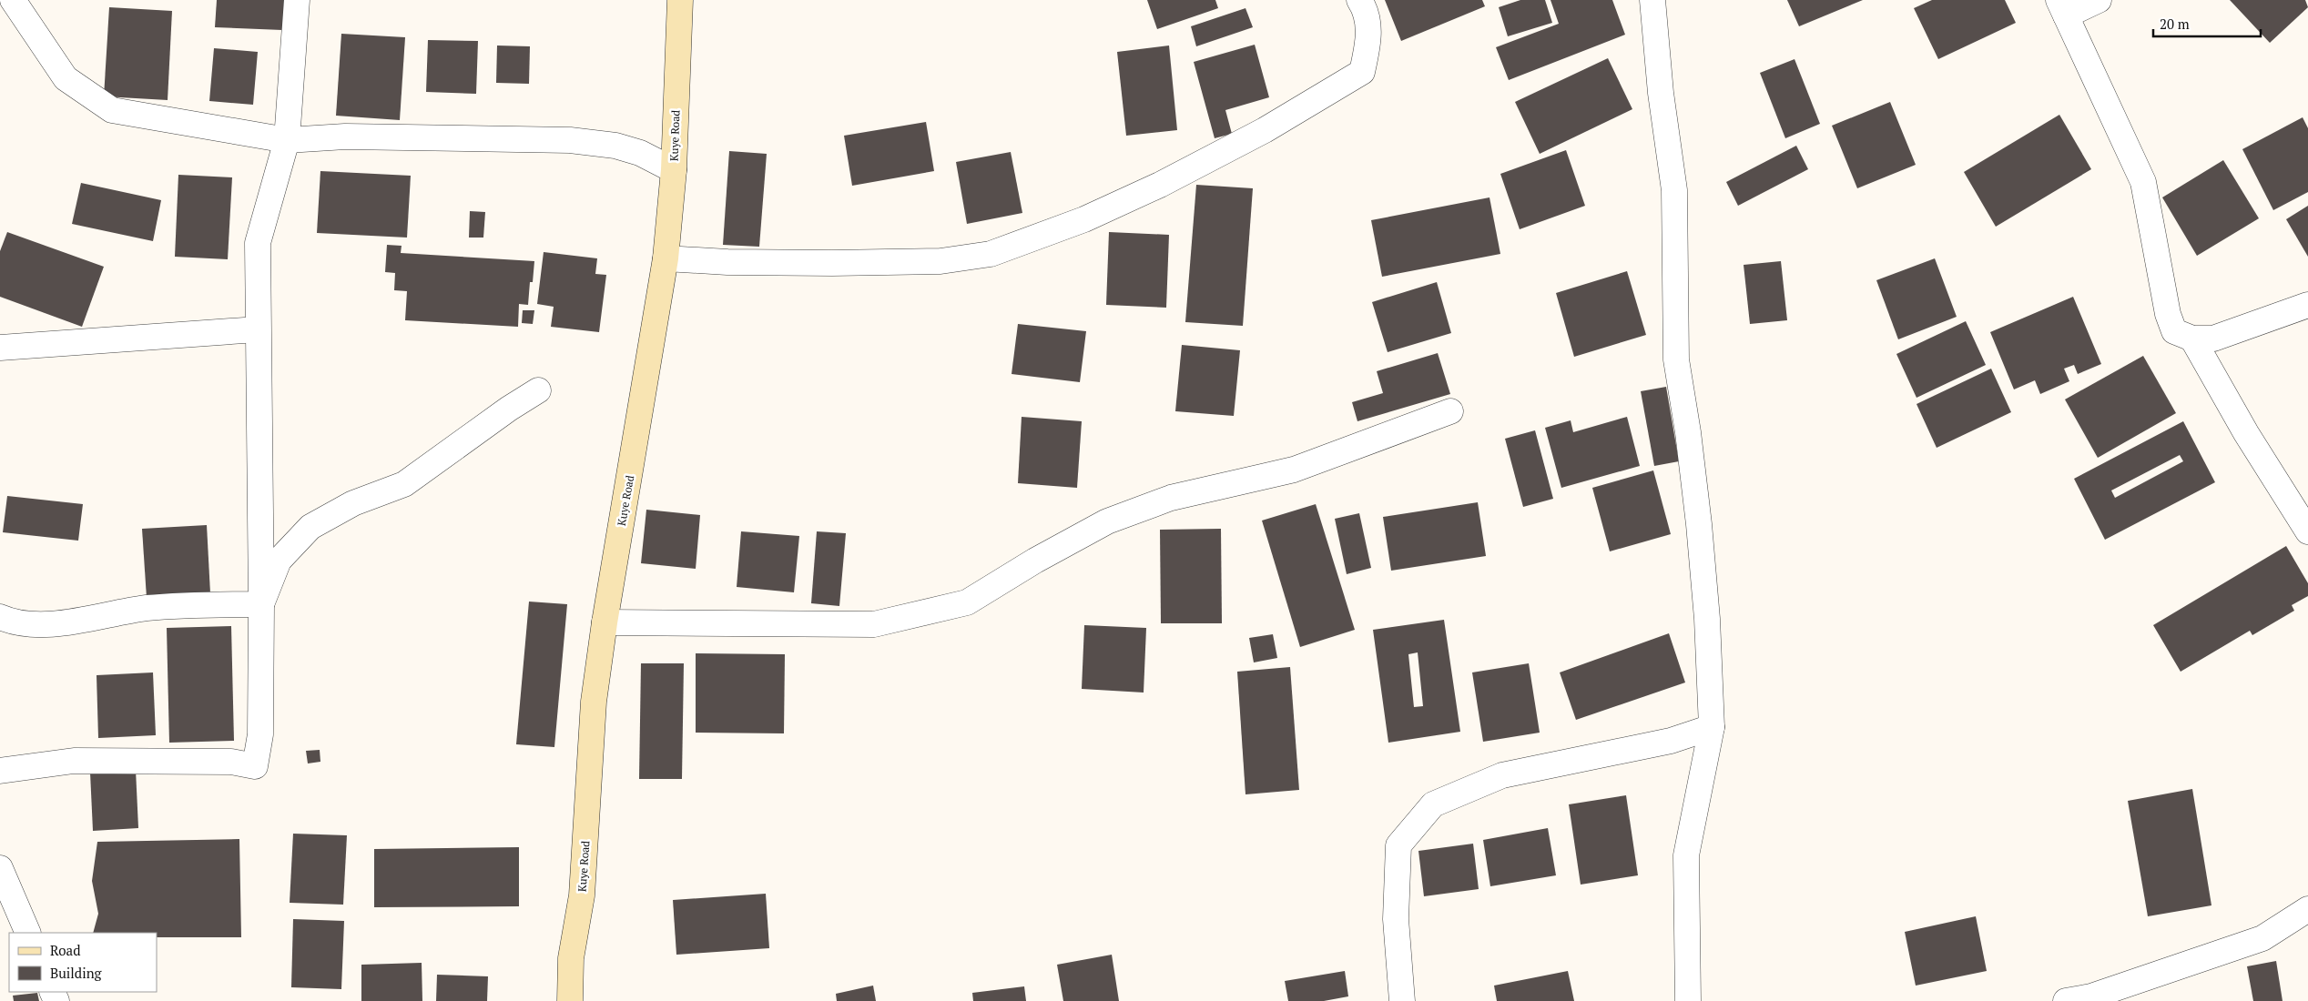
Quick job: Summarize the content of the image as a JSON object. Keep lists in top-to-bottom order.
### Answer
{
  "streets": {
    "street": ["Kuye Road"]
  },
  "legend": ["Road", "Building"],
  "scale_bar": "20 m"
}
